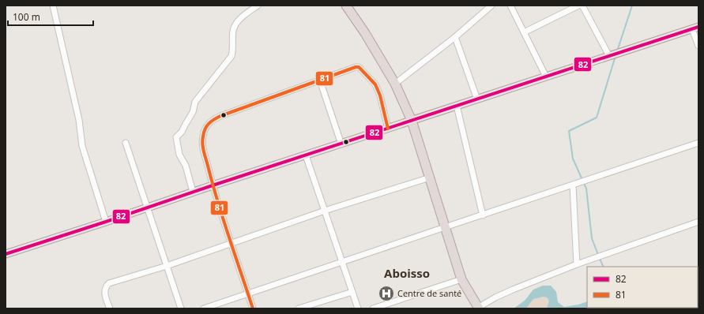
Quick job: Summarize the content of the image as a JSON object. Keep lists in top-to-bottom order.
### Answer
{
  "districts": ["Aboisso"],
  "places": {
    "hospital": ["Centre de santé"]
  },
  "lines": ["transit line 82", "transit line 81"],
  "legend": ["82", "81"],
  "scale_bar": "100 m"
}
